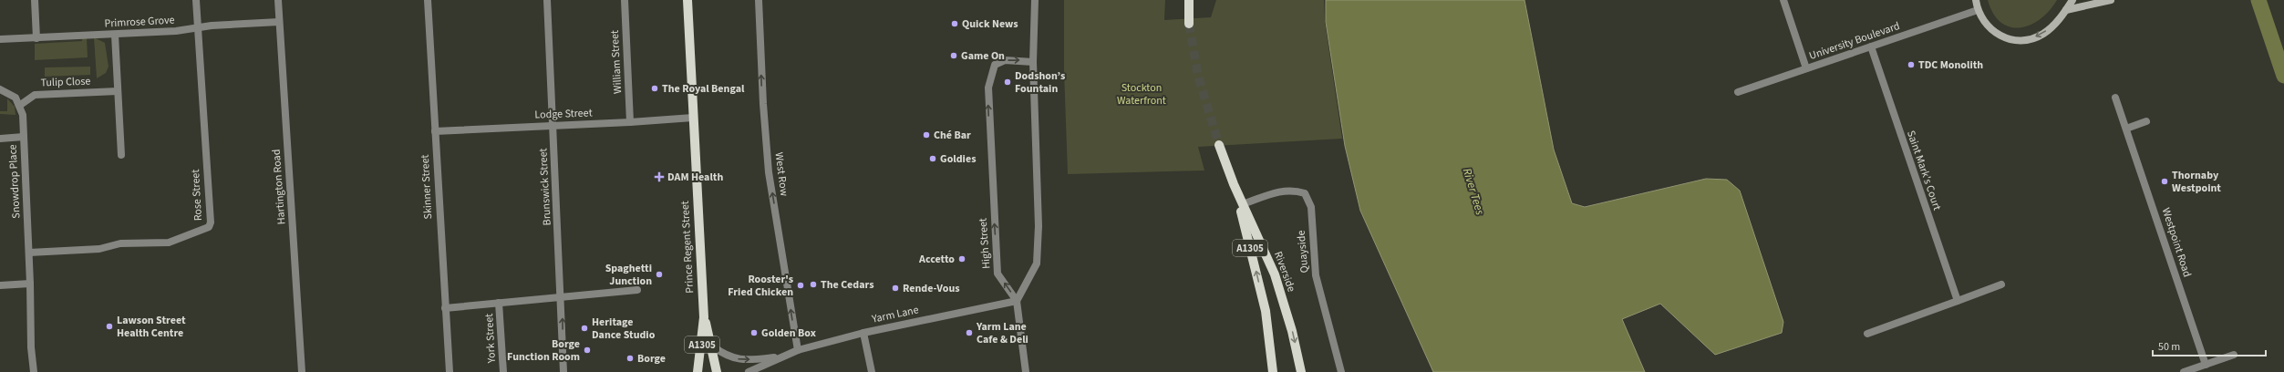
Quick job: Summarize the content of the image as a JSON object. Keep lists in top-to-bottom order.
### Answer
{
  "streets": {
    "main road": ["Prince Regent Street", "A1305", "Riverside"],
    "street": [
      "Primrose Grove",
      "University Boulevard",
      "William Street",
      "Tulip Close",
      "Lodge Street",
      "Saint Mark's Court",
      "West Row",
      "Snowdrop Place",
      "Hartington Road",
      "Skinner Street",
      "Brunswick Street",
      "Rose Street",
      "Westpoint Road",
      "High Street",
      "Quayside",
      "Yarm Lane",
      "York Street"
    ]
  },
  "crossings": [
    ["Primrose Grove", "Hartington Road"],
    ["Primrose Grove", "Rose Street"],
    ["University Boulevard", "Saint Mark's Court"],
    ["William Street", "Lodge Street"],
    ["Tulip Close", "Snowdrop Place"],
    ["Lodge Street", "Skinner Street"],
    ["Lodge Street", "Brunswick Street"],
    ["Lodge Street", "Prince Regent Street"],
    ["West Row", "Yarm Lane"],
    ["Snowdrop Place", "Rose Street"],
    ["High Street", "Yarm Lane"],
    ["Prince Regent Street", "Yarm Lane"],
    ["Quayside", "Riverside"]
  ],
  "one_way": ["West Row"],
  "water": ["River Tees"],
  "parks": ["Stockton Waterfront"],
  "places": {
    "other": [
      "Quick News",
      "Game On",
      "TDC Monolith",
      "Dodshon’s Fountain",
      "The Royal Bengal",
      "Ché Bar",
      "Goldies",
      "Thornaby Westpoint",
      "Accetto",
      "Spaghetti Junction",
      "The Cedars",
      "Rooster's Fried Chicken",
      "Rende-Vous",
      "Lawson Street Health Centre",
      "Heritage Dance Studio",
      "Golden Box",
      "Yarm Lane Cafe & Deli",
      "Borge Function Room",
      "Borge"
    ],
    "health": ["DAM Health"]
  },
  "scale_bar": "50 m"
}
